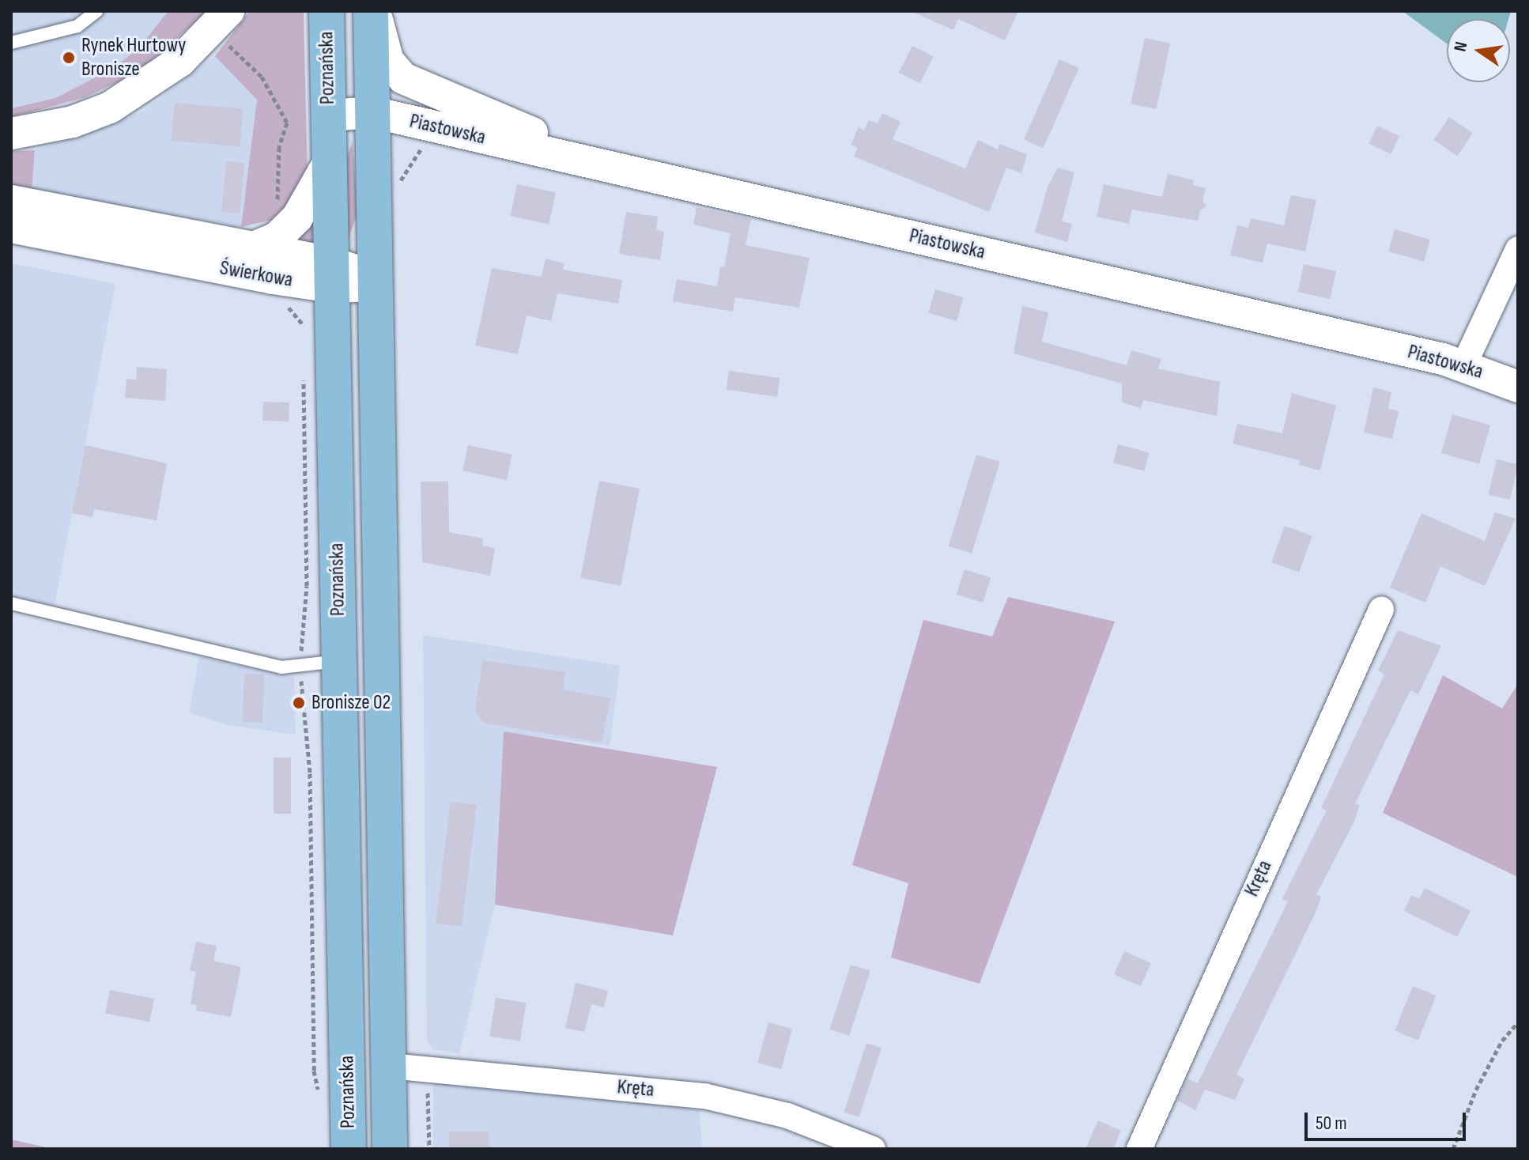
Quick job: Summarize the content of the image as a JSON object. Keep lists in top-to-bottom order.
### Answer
{
  "streets": {
    "main road": ["Poznańska"],
    "street": ["Piastowska", "Świerkowa", "Kręta"]
  },
  "crossings": [
    ["Poznańska", "Piastowska"],
    ["Poznańska", "Świerkowa"],
    ["Poznańska", "Kręta"]
  ],
  "places": ["Rynek Hurtowy Bronisze", "Bronisze 02"],
  "scale_bar": "50 m",
  "north": "left"
}
